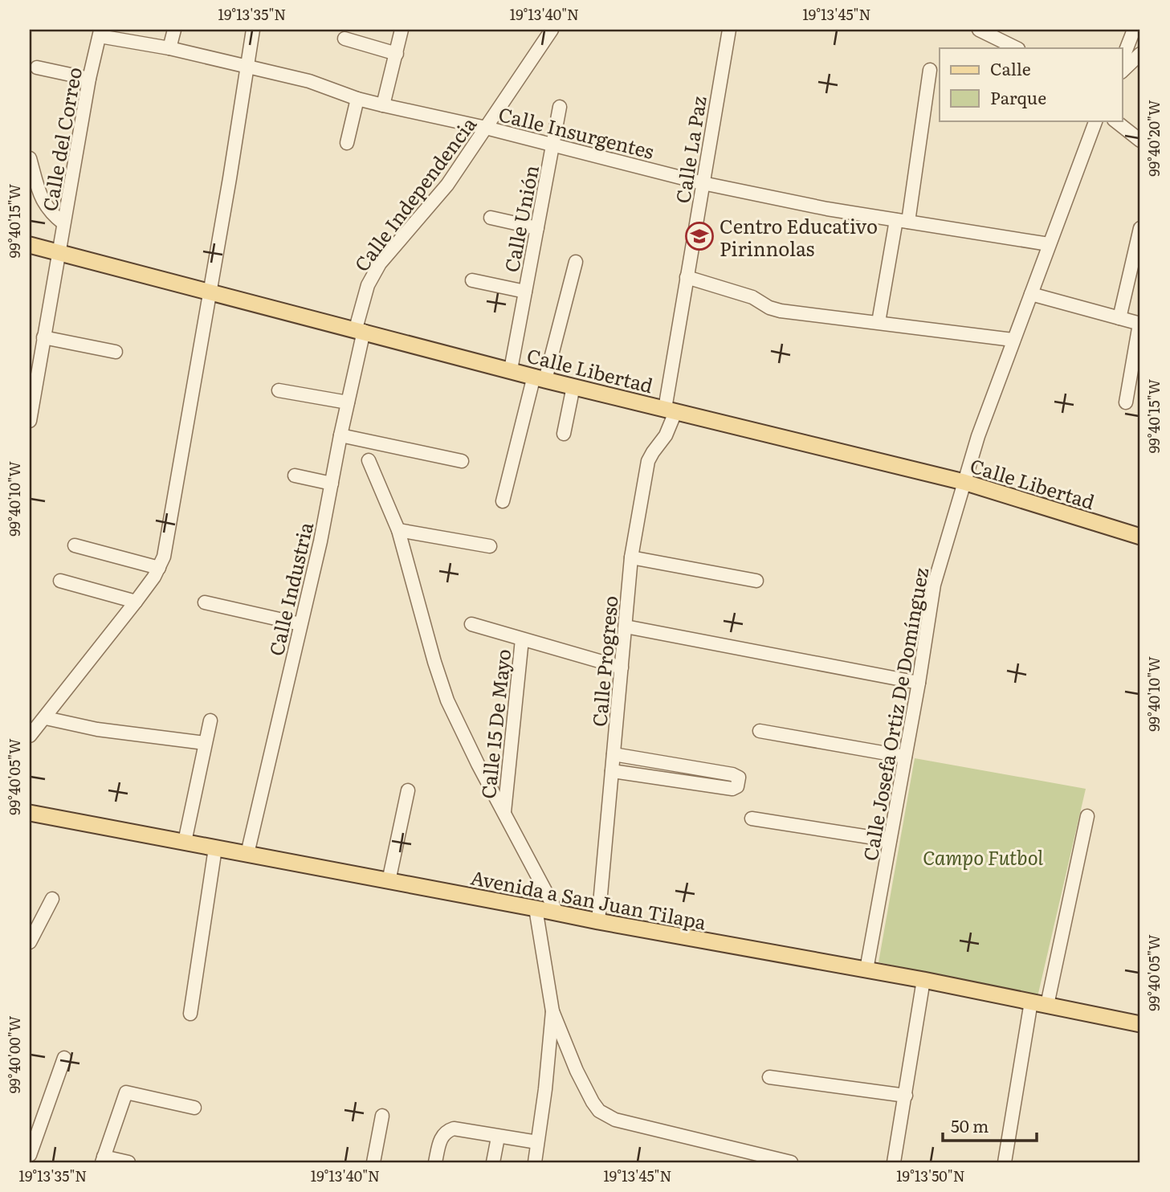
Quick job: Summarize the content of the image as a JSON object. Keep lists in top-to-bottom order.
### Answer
{
  "streets": {
    "main road": ["Calle Libertad", "Avenida a San Juan Tilapa"],
    "street": [
      "Calle Insurgentes",
      "Calle del Correo",
      "Calle La Paz",
      "Calle Independencia",
      "Calle Unión",
      "Calle Industria",
      "Calle Progreso",
      "Calle Josefa Ortiz De Domínguez",
      "Calle 15 De Mayo"
    ]
  },
  "crossings": [
    ["Calle Insurgentes", "Calle del Correo"],
    ["Calle Insurgentes", "Calle La Paz"],
    ["Calle Insurgentes", "Calle Independencia"],
    ["Calle Insurgentes", "Calle Unión"],
    ["Calle Insurgentes", "Calle Josefa Ortiz De Domínguez"],
    ["Calle del Correo", "Calle Libertad"],
    ["Calle La Paz", "Calle Libertad"],
    ["Calle La Paz", "Calle Progreso"],
    ["Calle Independencia", "Calle Libertad"],
    ["Calle Independencia", "Calle Industria"],
    ["Calle Unión", "Calle Libertad"],
    ["Calle Libertad", "Calle Industria"],
    ["Calle Libertad", "Calle Progreso"],
    ["Calle Libertad", "Calle Josefa Ortiz De Domínguez"],
    ["Calle Industria", "Avenida a San Juan Tilapa"],
    ["Calle Progreso", "Avenida a San Juan Tilapa"],
    ["Calle Josefa Ortiz De Domínguez", "Avenida a San Juan Tilapa"]
  ],
  "parks": ["Campo Futbol"],
  "places": {
    "school or university": ["Centro Educativo Pirinnolas"]
  },
  "legend": ["Calle", "Parque"],
  "scale_bar": "50 m",
  "coordinates": [
    "19°13'35\"N",
    "19°13'40\"N",
    "19°13'45\"N",
    "99°40'20\"W",
    "99°40'15\"W",
    "99°40'10\"W",
    "99°40'05\"W",
    "99°40'00\"W",
    "19°13'50\"N"
  ]
}
